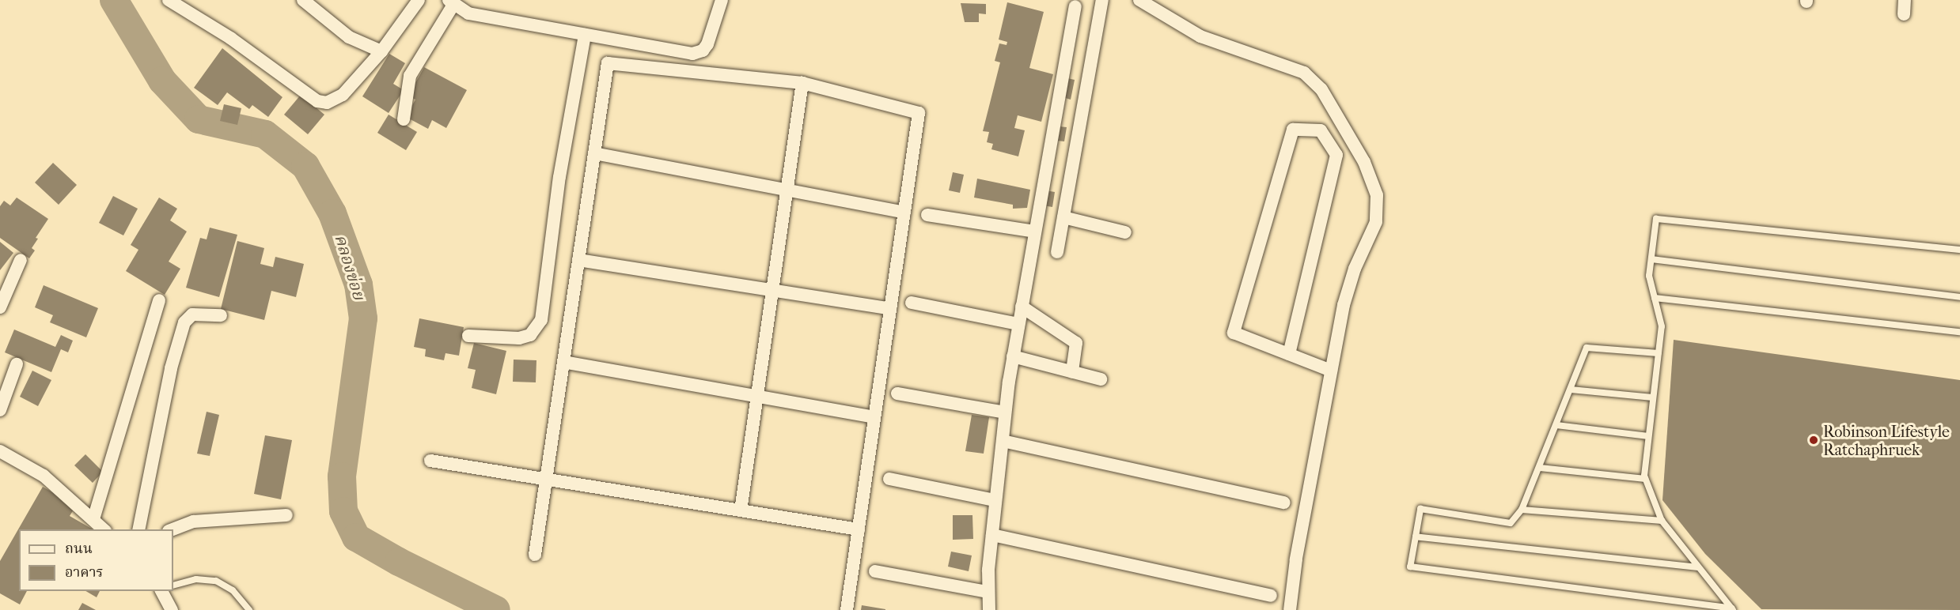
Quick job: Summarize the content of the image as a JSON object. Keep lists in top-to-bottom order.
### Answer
{
  "water": ["คลองข่อย"],
  "places": ["Robinson Lifestyle Ratchaphruek"],
  "legend": ["ถนน", "อาคาร"]
}
